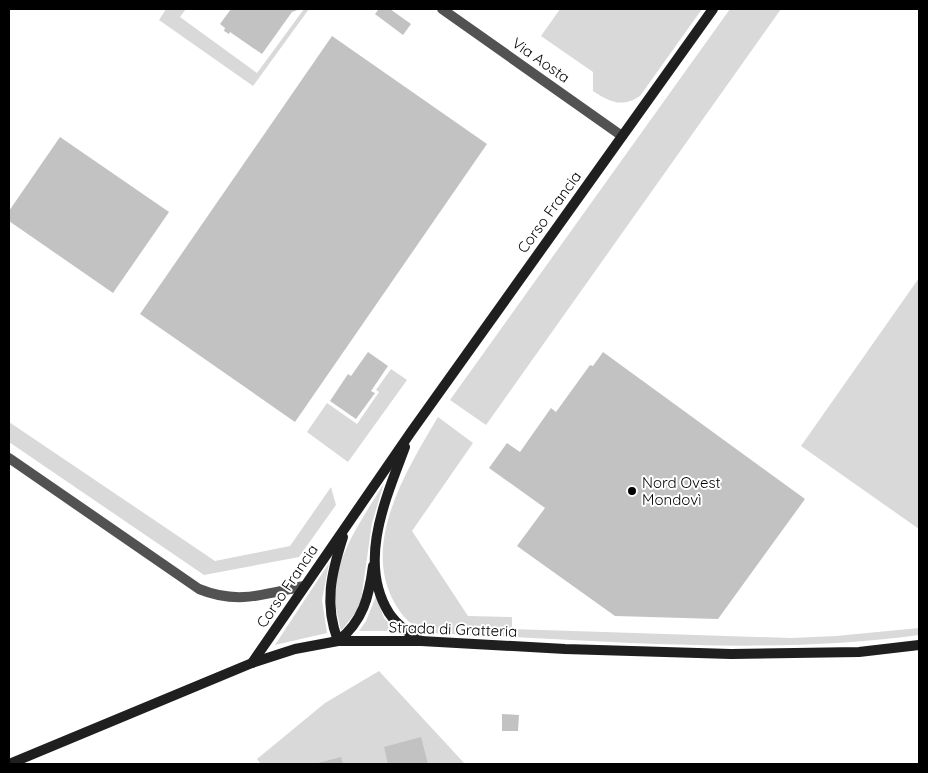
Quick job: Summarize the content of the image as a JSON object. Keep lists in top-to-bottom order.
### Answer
{
  "streets": {
    "street": ["Via Aosta", "Corso Francia", "Strada di Gratteria"]
  },
  "crossings": [
    ["Via Aosta", "Corso Francia"],
    ["Corso Francia", "Strada di Gratteria"]
  ],
  "places": ["Nord Ovest Mondovì"]
}
